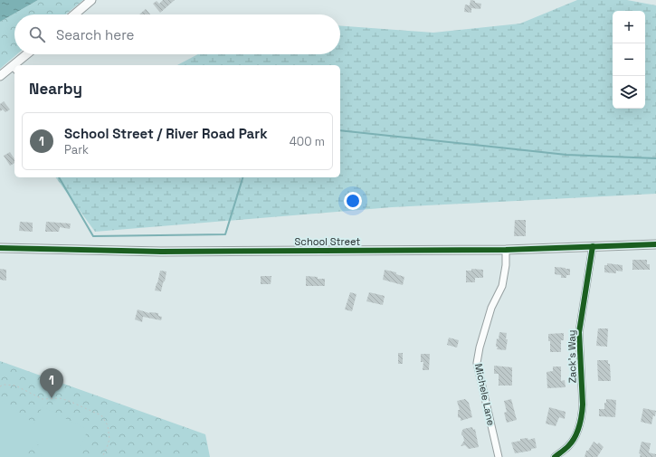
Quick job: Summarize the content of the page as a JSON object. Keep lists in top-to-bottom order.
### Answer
{
  "streets": {
    "street": ["School Street", "Zack's Way", "Michele Lane"]
  },
  "crossings": [
    ["School Street", "Zack's Way"],
    ["School Street", "Michele Lane"]
  ],
  "page": {
    "map_buttons": ["+", "−"],
    "search": "Search here",
    "heading": "Nearby",
    "list": [
      {
        "mark": "1",
        "name": "School Street / River Road Park",
        "note": "Park",
        "value": "400 m"
      }
    ],
    "pins": "1"
  }
}
